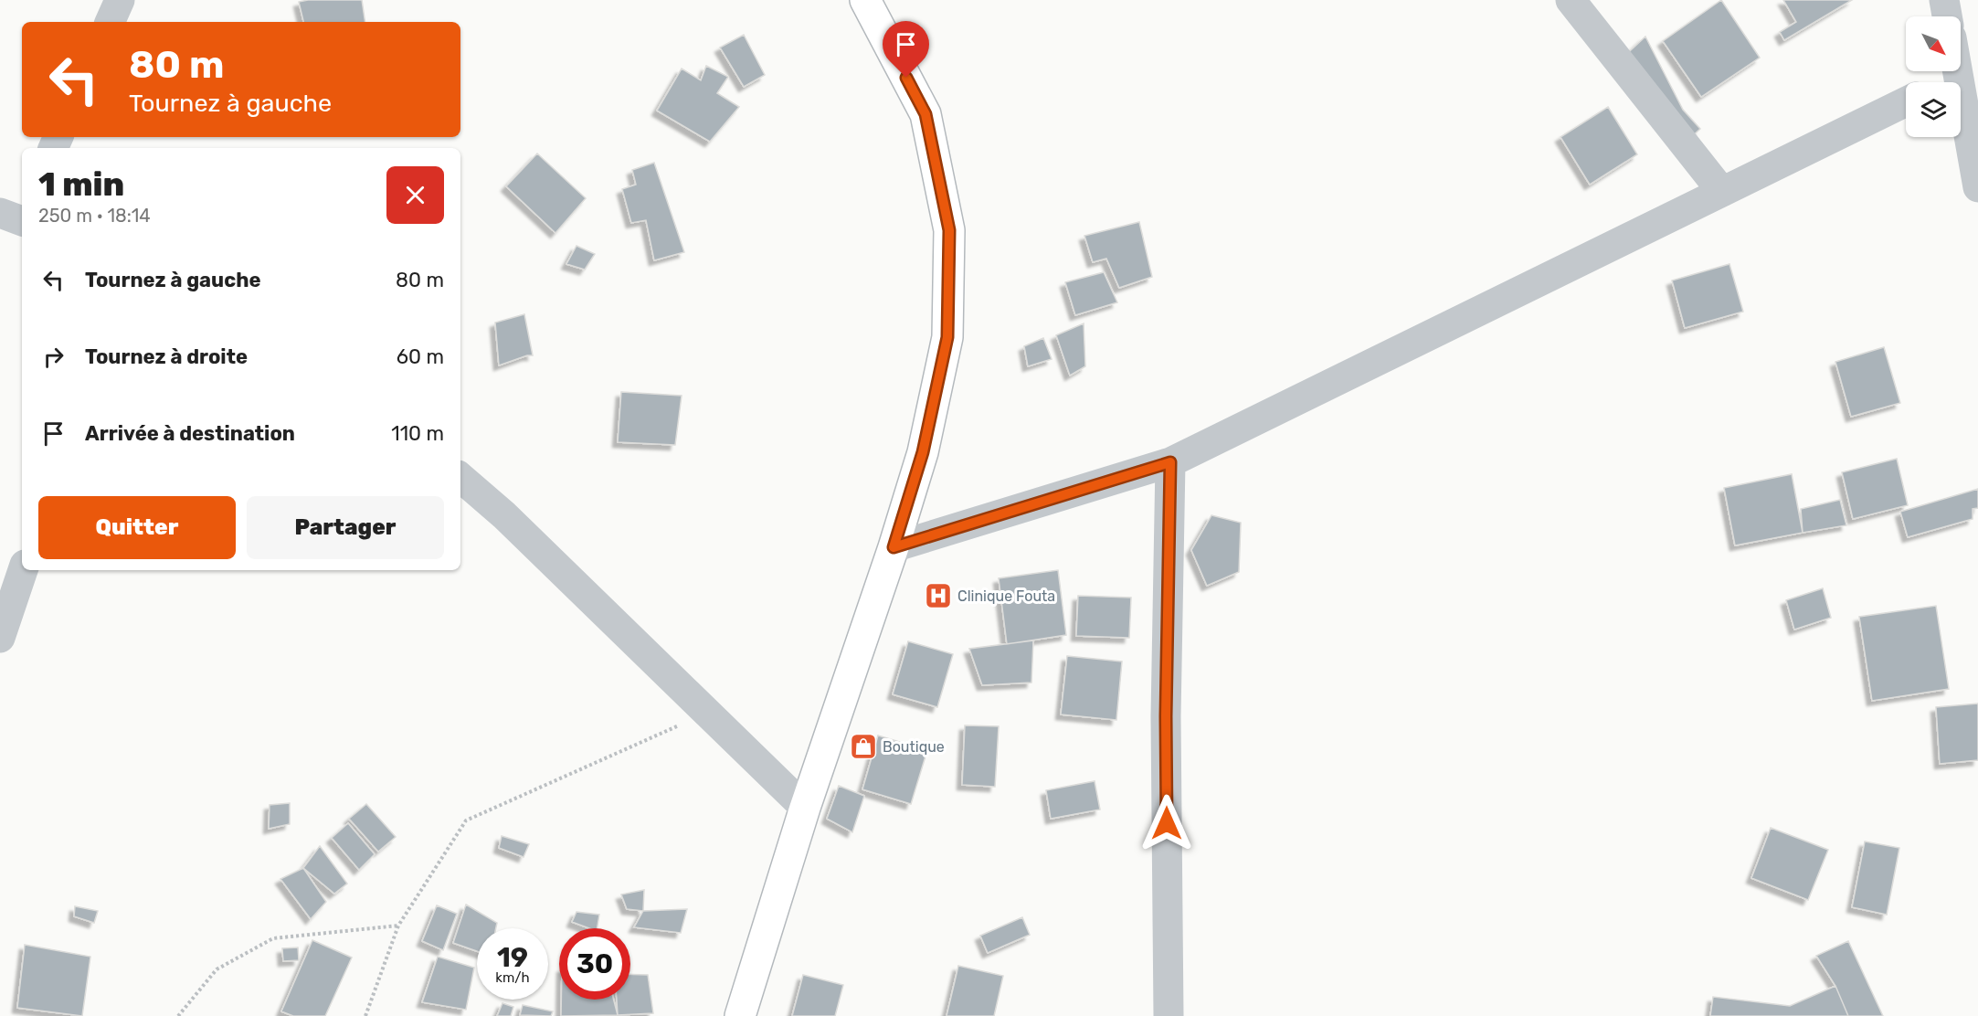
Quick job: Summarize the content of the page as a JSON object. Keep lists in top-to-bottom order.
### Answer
{
  "places": {
    "hospital": ["Clinique Fouta"],
    "shop": ["Boutique"]
  },
  "north": "bottom right",
  "page": {
    "turn": ["80 m", "Tournez à gauche"],
    "heading": ["1 min", "250 m · 18:14"],
    "list": [
      {
        "name": "Tournez à gauche",
        "value": "80 m"
      },
      {
        "name": "Tournez à droite",
        "value": "60 m"
      },
      {
        "name": "Arrivée à destination",
        "value": "110 m"
      }
    ],
    "buttons": ["Quitter", "Partager"],
    "speed": "19 km/h",
    "limit": "30"
  }
}
